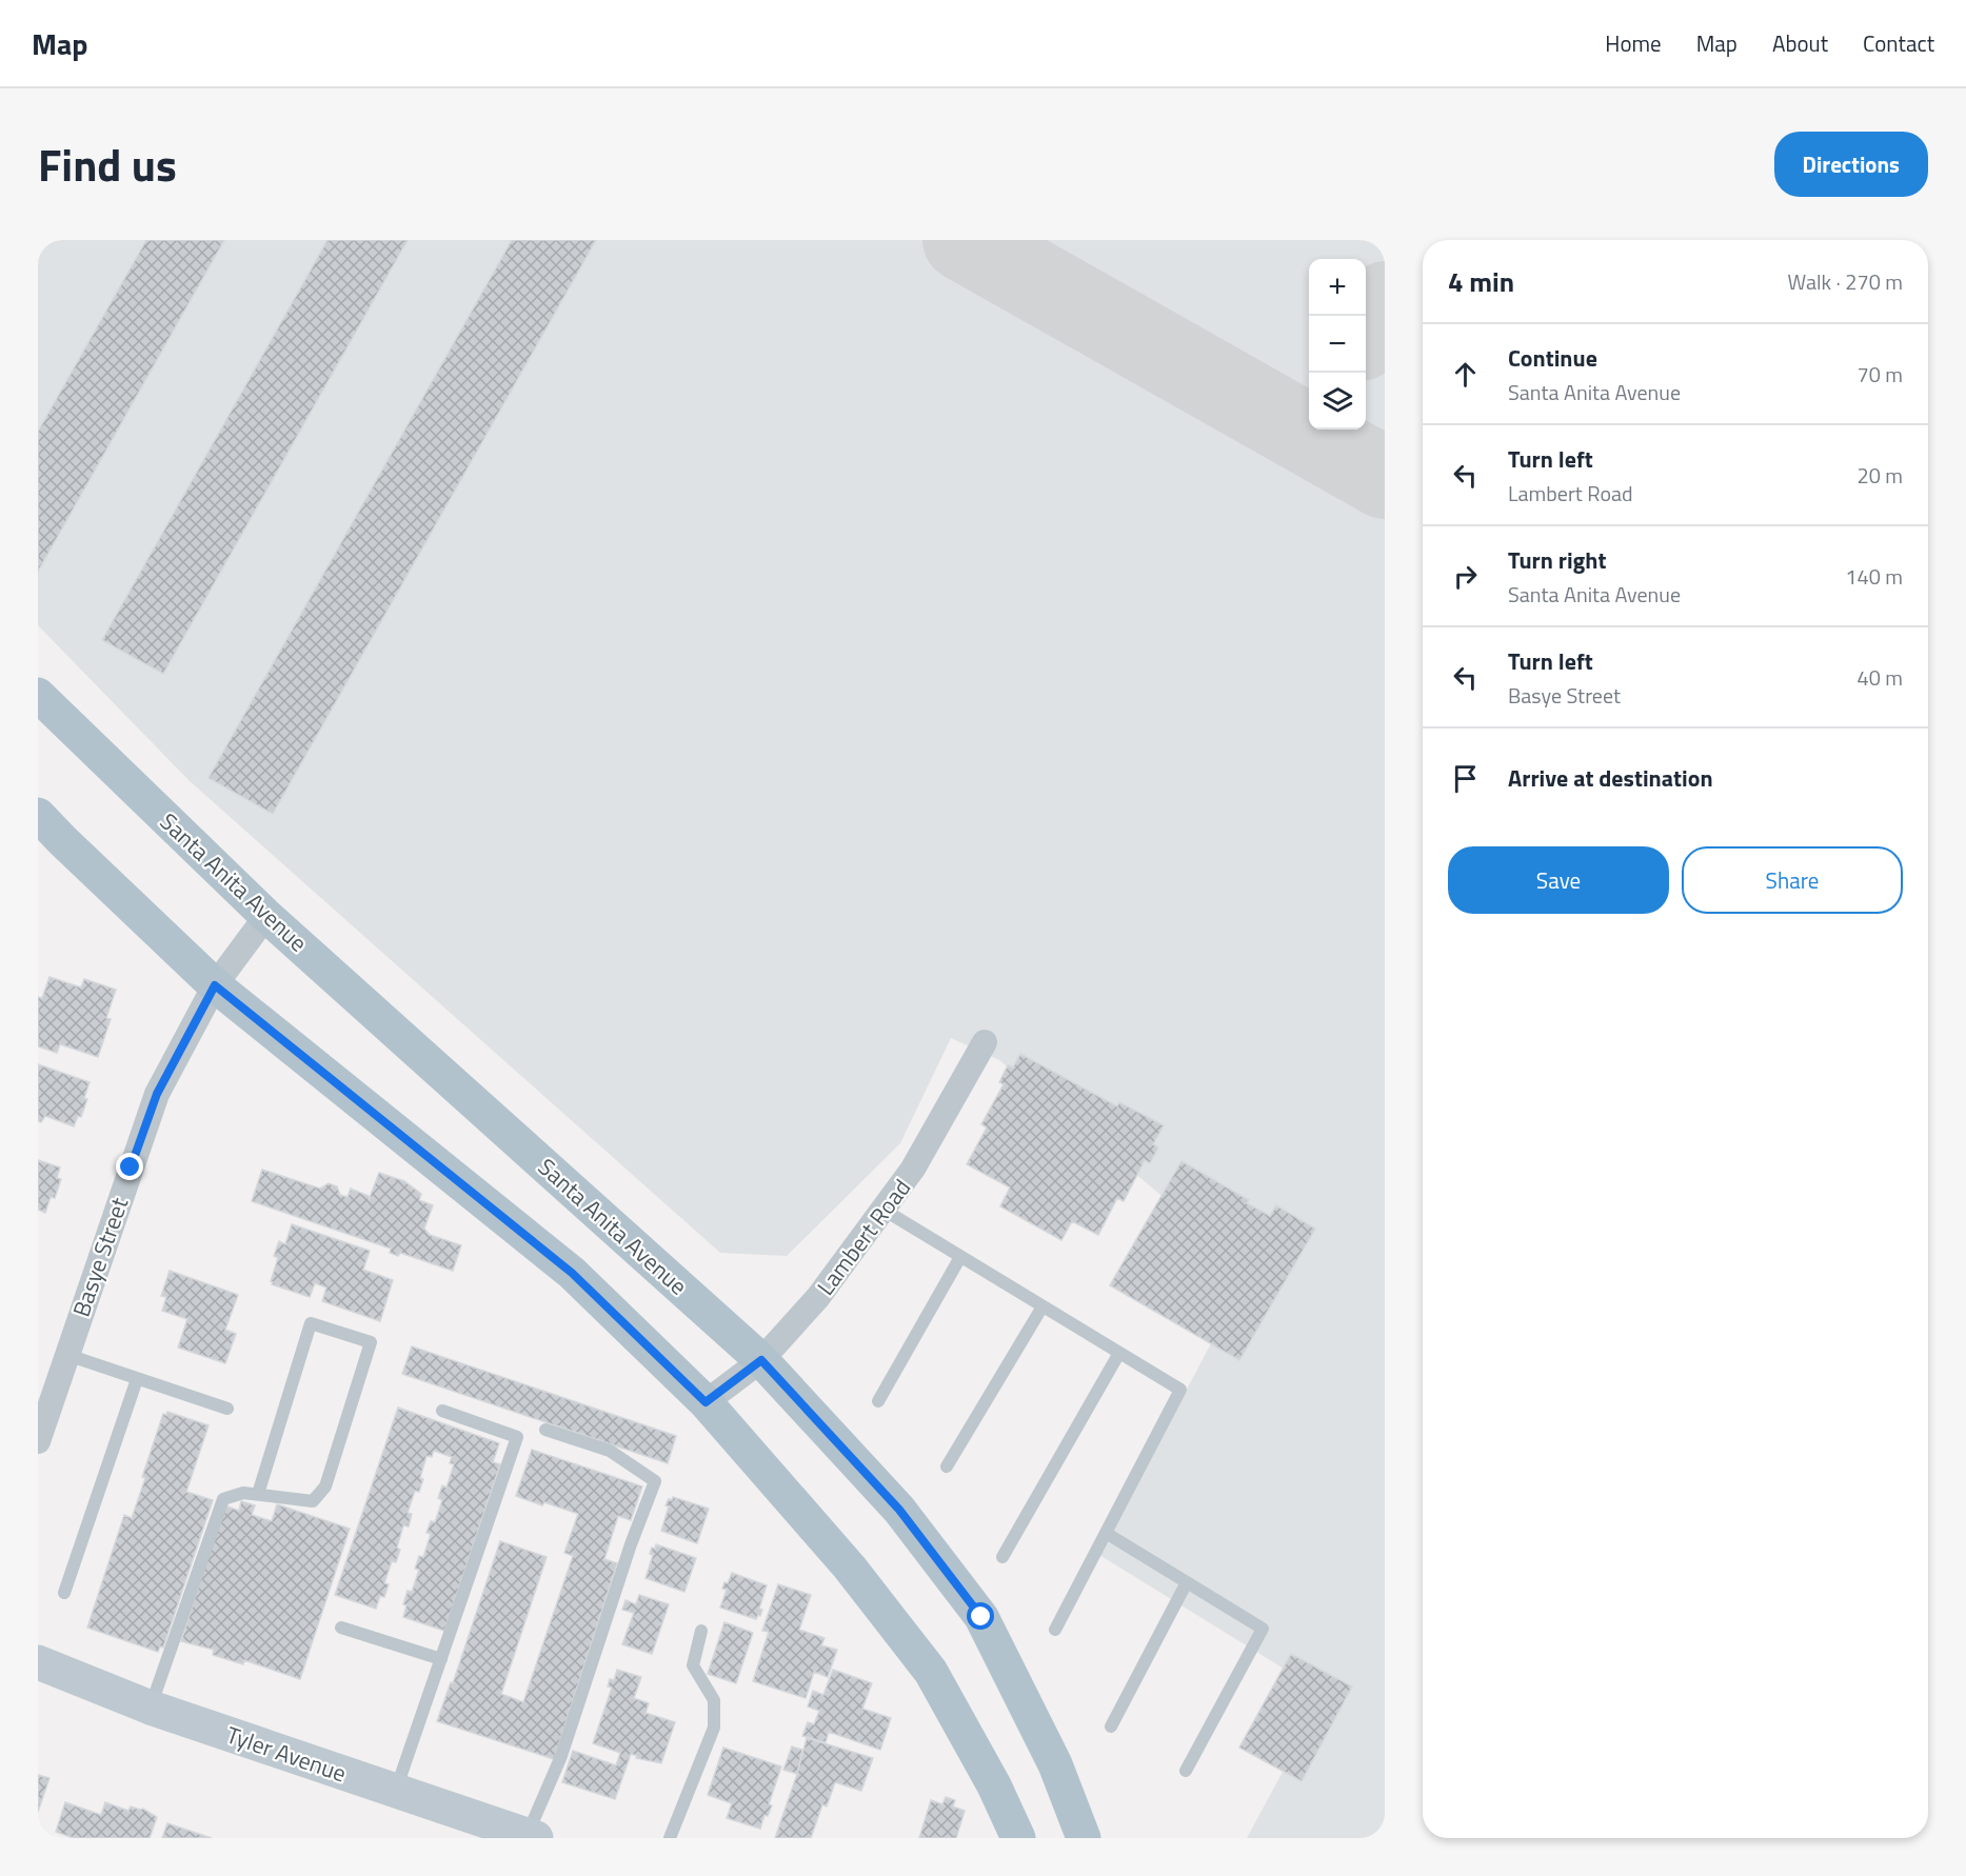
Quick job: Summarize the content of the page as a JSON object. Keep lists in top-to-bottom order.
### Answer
{
  "streets": {
    "main road": ["Santa Anita Avenue", "Tyler Avenue"],
    "street": ["Lambert Road", "Basye Street"]
  },
  "crossings": [
    ["Santa Anita Avenue", "Lambert Road"],
    ["Santa Anita Avenue", "Basye Street"]
  ],
  "page": {
    "header": "Map",
    "nav": [
      "Home",
      "Map",
      "About",
      "Contact"
    ],
    "title": "Find us",
    "buttons": [
      "Directions",
      ["Save", "Share"]
    ],
    "heading": ["4 min", "Walk · 270 m"],
    "map_buttons": ["+", "−"],
    "list": [
      ["Continue", "Santa Anita Avenue", "70 m"],
      ["Turn left", "Lambert Road", "20 m"],
      ["Turn right", "Santa Anita Avenue", "140 m"],
      ["Turn left", "Basye Street", "40 m"],
      "Arrive at destination"
    ]
  }
}
